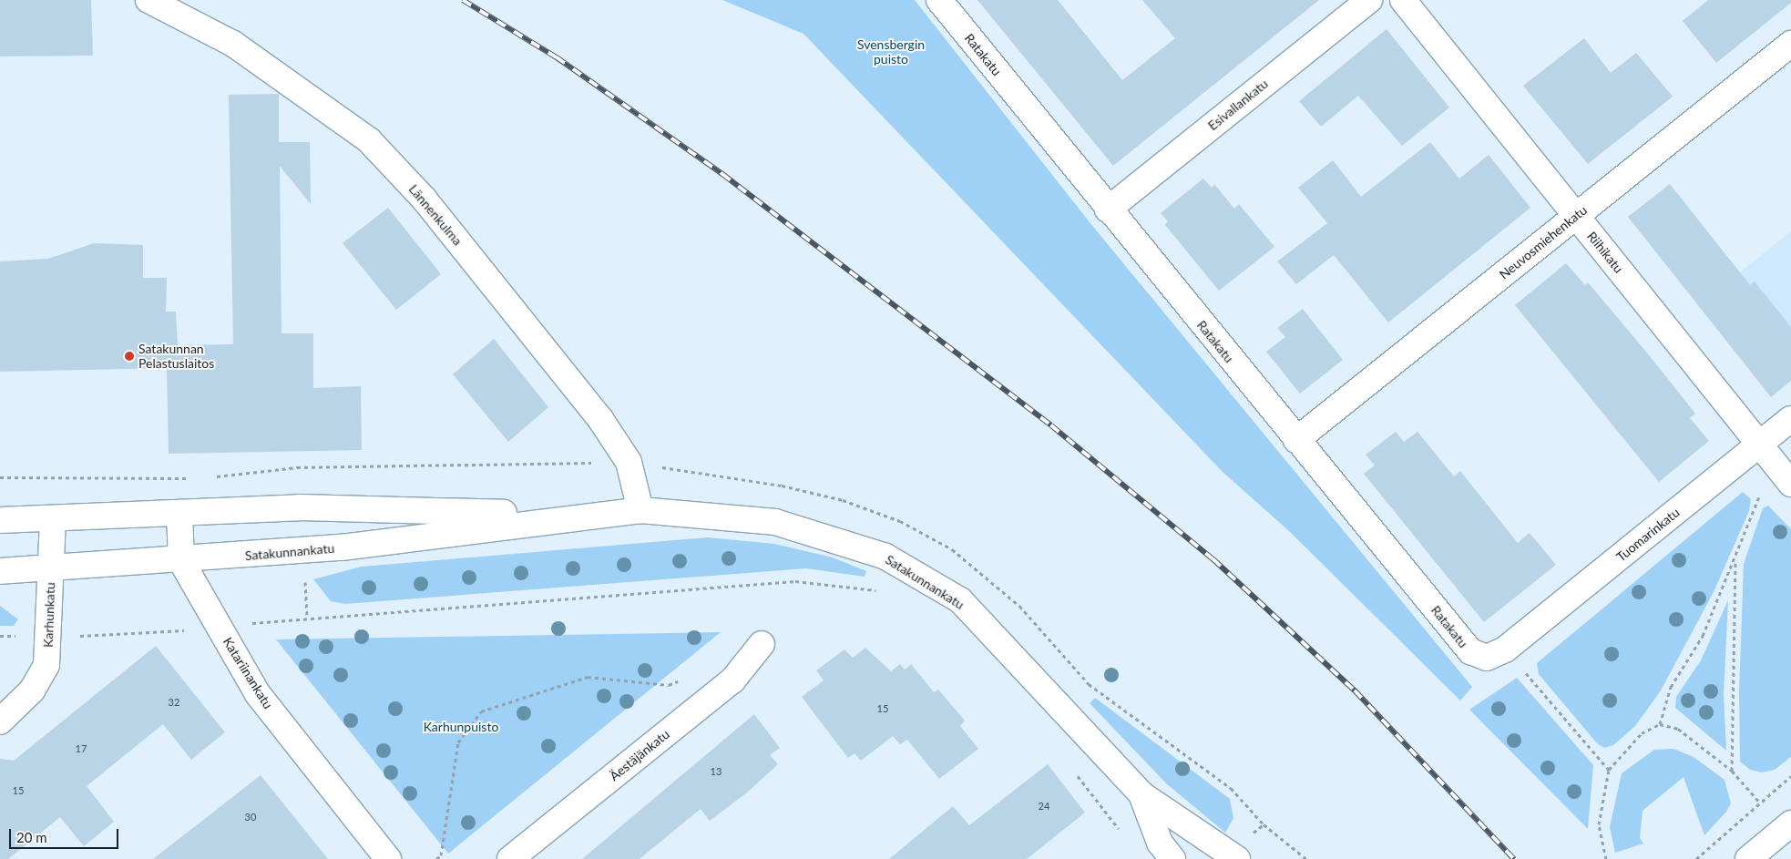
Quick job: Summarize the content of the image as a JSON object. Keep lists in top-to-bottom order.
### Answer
{
  "streets": {
    "street": [
      "Ratakatu",
      "Esivallankatu",
      "Lännenkulma",
      "Neuvosmiehenkatu",
      "Riihikatu",
      "Tuomarinkatu",
      "Satakunnankatu",
      "Karhunkatu",
      "Katariinankatu",
      "Äestäjänkatu"
    ]
  },
  "crossings": [
    ["Ratakatu", "Esivallankatu"],
    ["Ratakatu", "Neuvosmiehenkatu"],
    ["Ratakatu", "Tuomarinkatu"],
    ["Lännenkulma", "Satakunnankatu"],
    ["Neuvosmiehenkatu", "Riihikatu"],
    ["Riihikatu", "Tuomarinkatu"],
    ["Satakunnankatu", "Karhunkatu"],
    ["Satakunnankatu", "Katariinankatu"]
  ],
  "parks": ["Svensbergin puisto", "Karhunpuisto"],
  "places": ["Satakunnan Pelastuslaitos"],
  "house_numbers": [
    "32",
    "15",
    "17",
    "13",
    "15",
    "24",
    "30"
  ],
  "scale_bar": "20 m"
}
